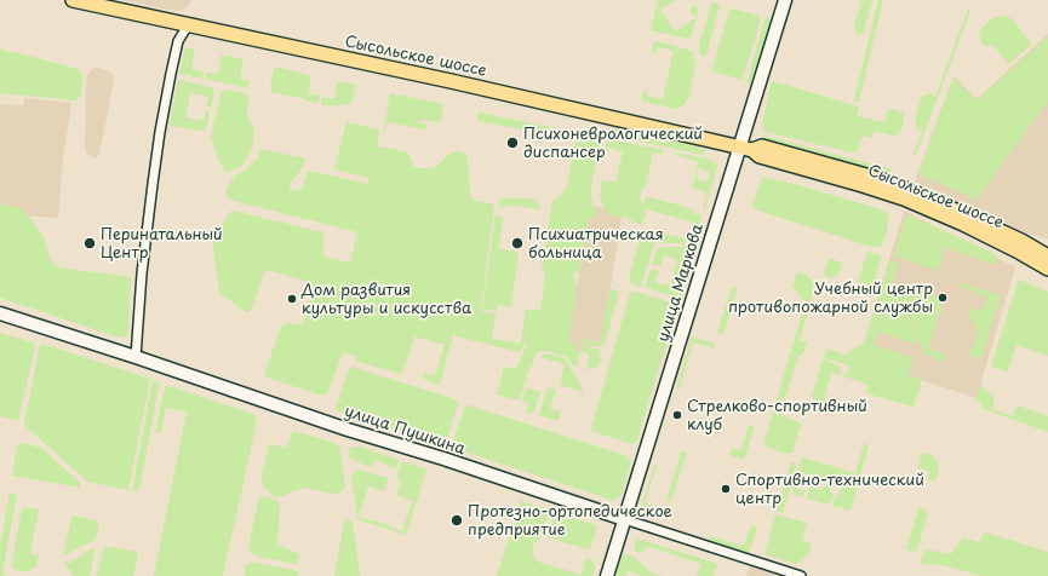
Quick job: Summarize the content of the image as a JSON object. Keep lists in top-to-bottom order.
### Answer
{
  "streets": {
    "main road": ["Сысольское шоссе"],
    "street": ["улица Маркова", "улица Пушкина"]
  },
  "crossings": [
    ["Сысольское шоссе", "улица Маркова"],
    ["улица Маркова", "улица Пушкина"]
  ],
  "places": [
    "Психоневрологический диспансер",
    "Перинатальный Центр",
    "Психиатрическая больница",
    "Учебный центр противопожарной службы",
    "Дом развития культуры и искусства",
    "Стрелково-спортивный клуб",
    "Спортивно-технический центр",
    "Протезно-ортопедическое предприятие"
  ]
}
